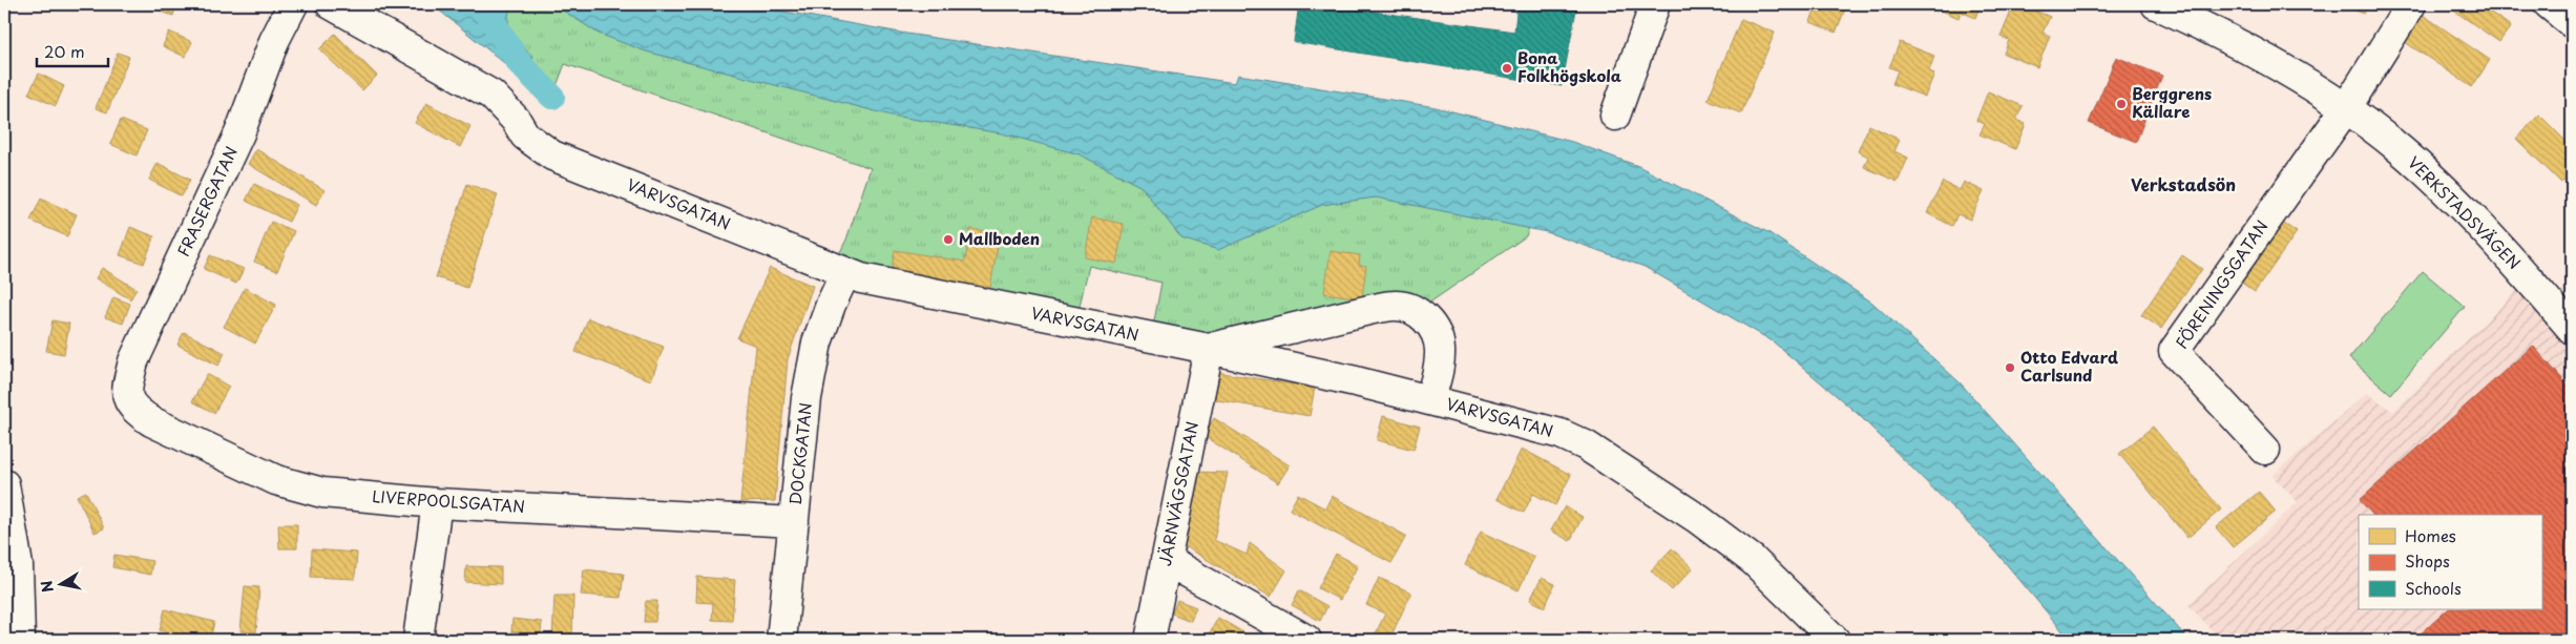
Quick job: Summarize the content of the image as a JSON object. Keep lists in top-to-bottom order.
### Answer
{
  "streets": {
    "street": [
      "FRASERGATAN",
      "VARVSGATAN",
      "VERKSTADSVÄGEN",
      "FÖRENINGSGATAN",
      "DOCKGATAN",
      "JÄRNVÄGSGATAN",
      "LIVERPOOLSGATAN"
    ]
  },
  "crossings": [
    ["FRASERGATAN", "LIVERPOOLSGATAN"],
    ["VARVSGATAN", "DOCKGATAN"],
    ["VARVSGATAN", "JÄRNVÄGSGATAN"],
    ["VERKSTADSVÄGEN", "FÖRENINGSGATAN"],
    ["DOCKGATAN", "LIVERPOOLSGATAN"]
  ],
  "districts": ["Verkstadsön"],
  "places": [
    "Bona Folkhögskola",
    "Berggrens Källare",
    "Mallboden",
    "Otto Edvard Carlsund"
  ],
  "legend": ["Homes", "Shops", "Schools"],
  "scale_bar": "20 m",
  "north": "left"
}
